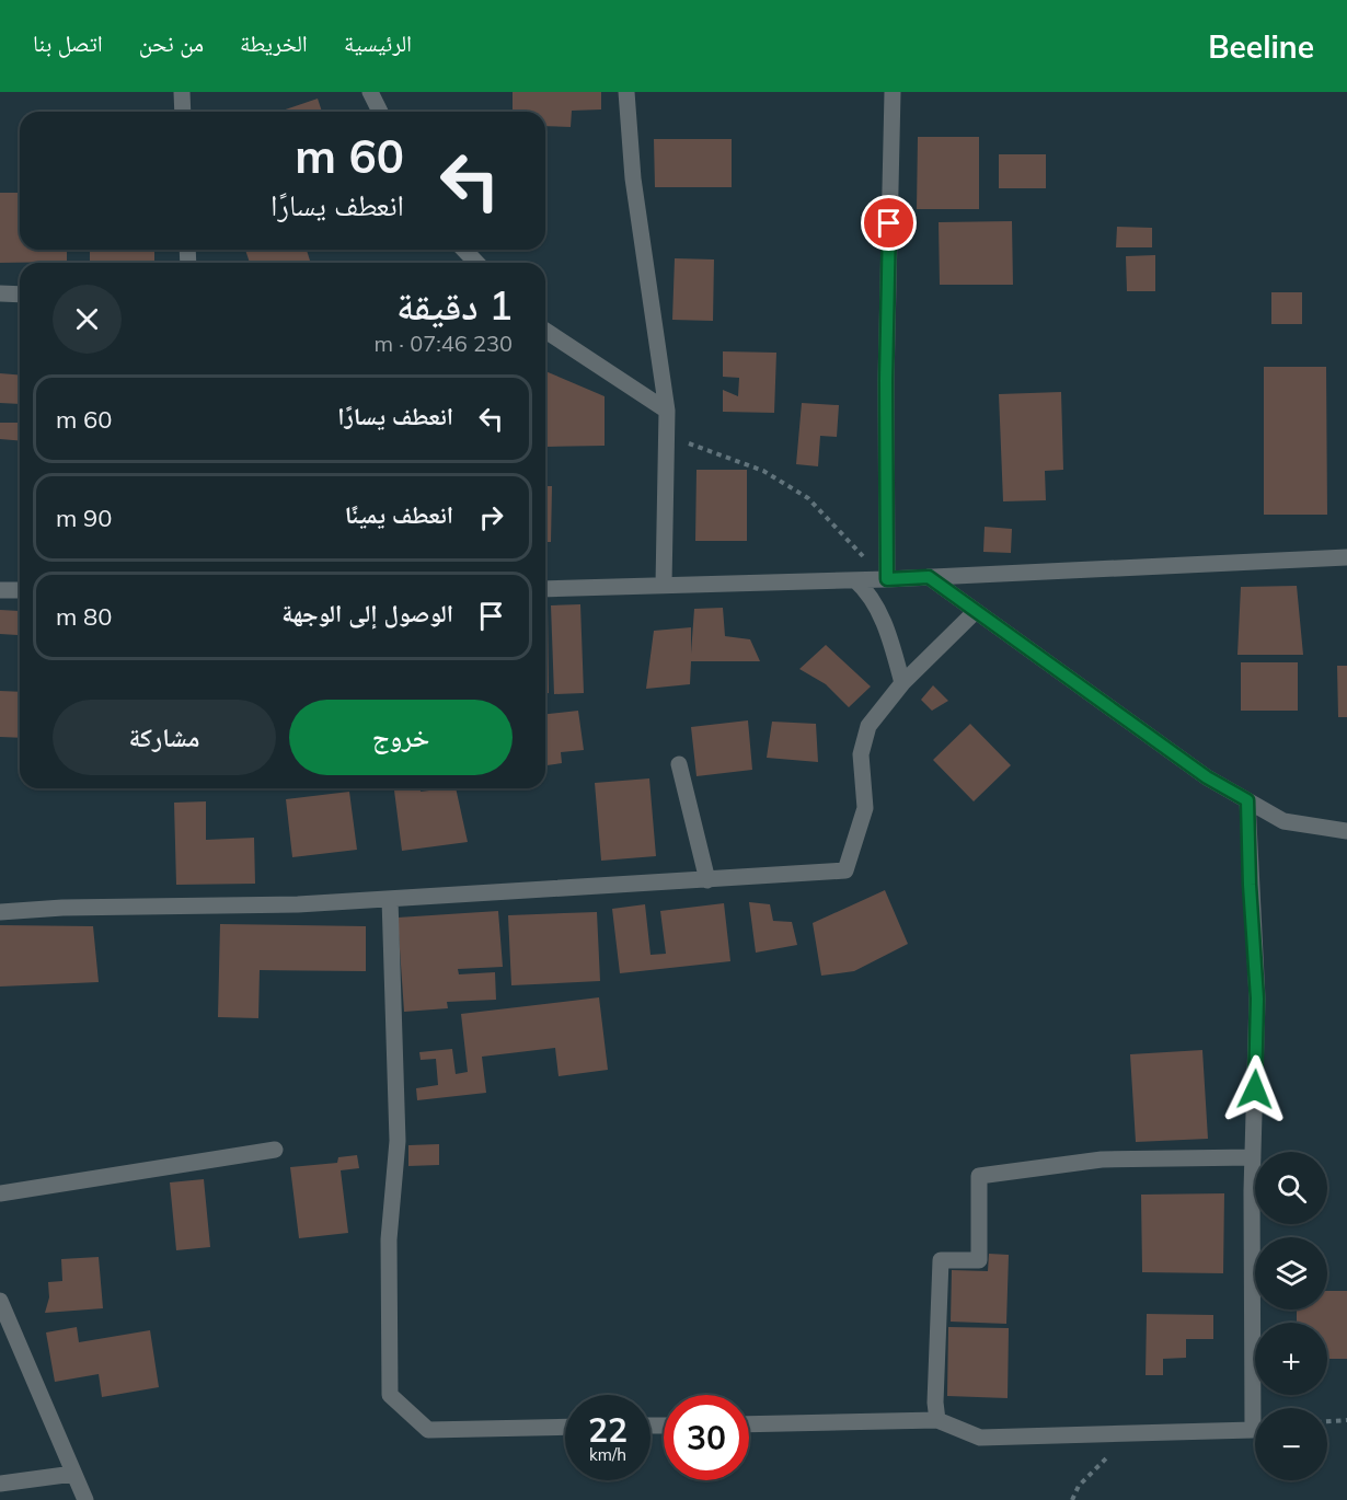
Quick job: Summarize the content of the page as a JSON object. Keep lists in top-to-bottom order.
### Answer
{
  "page": {
    "header": "Beeline",
    "nav": [
      "الرئيسية",
      "الخريطة",
      "من نحن",
      "اتصل بنا"
    ],
    "turn": ["60 m", "انعطف يسارًا"],
    "heading": ["1 دقيقة", "230 m · 07:46"],
    "list": [
      {
        "name": "انعطف يسارًا",
        "value": "60 m"
      },
      {
        "name": "انعطف يمينًا",
        "value": "90 m"
      },
      {
        "name": "الوصول إلى الوجهة",
        "value": "80 m"
      }
    ],
    "buttons": ["خروج", "مشاركة"],
    "map_buttons": ["+", "−"],
    "speed": "22 km/h",
    "limit": "30"
  }
}
